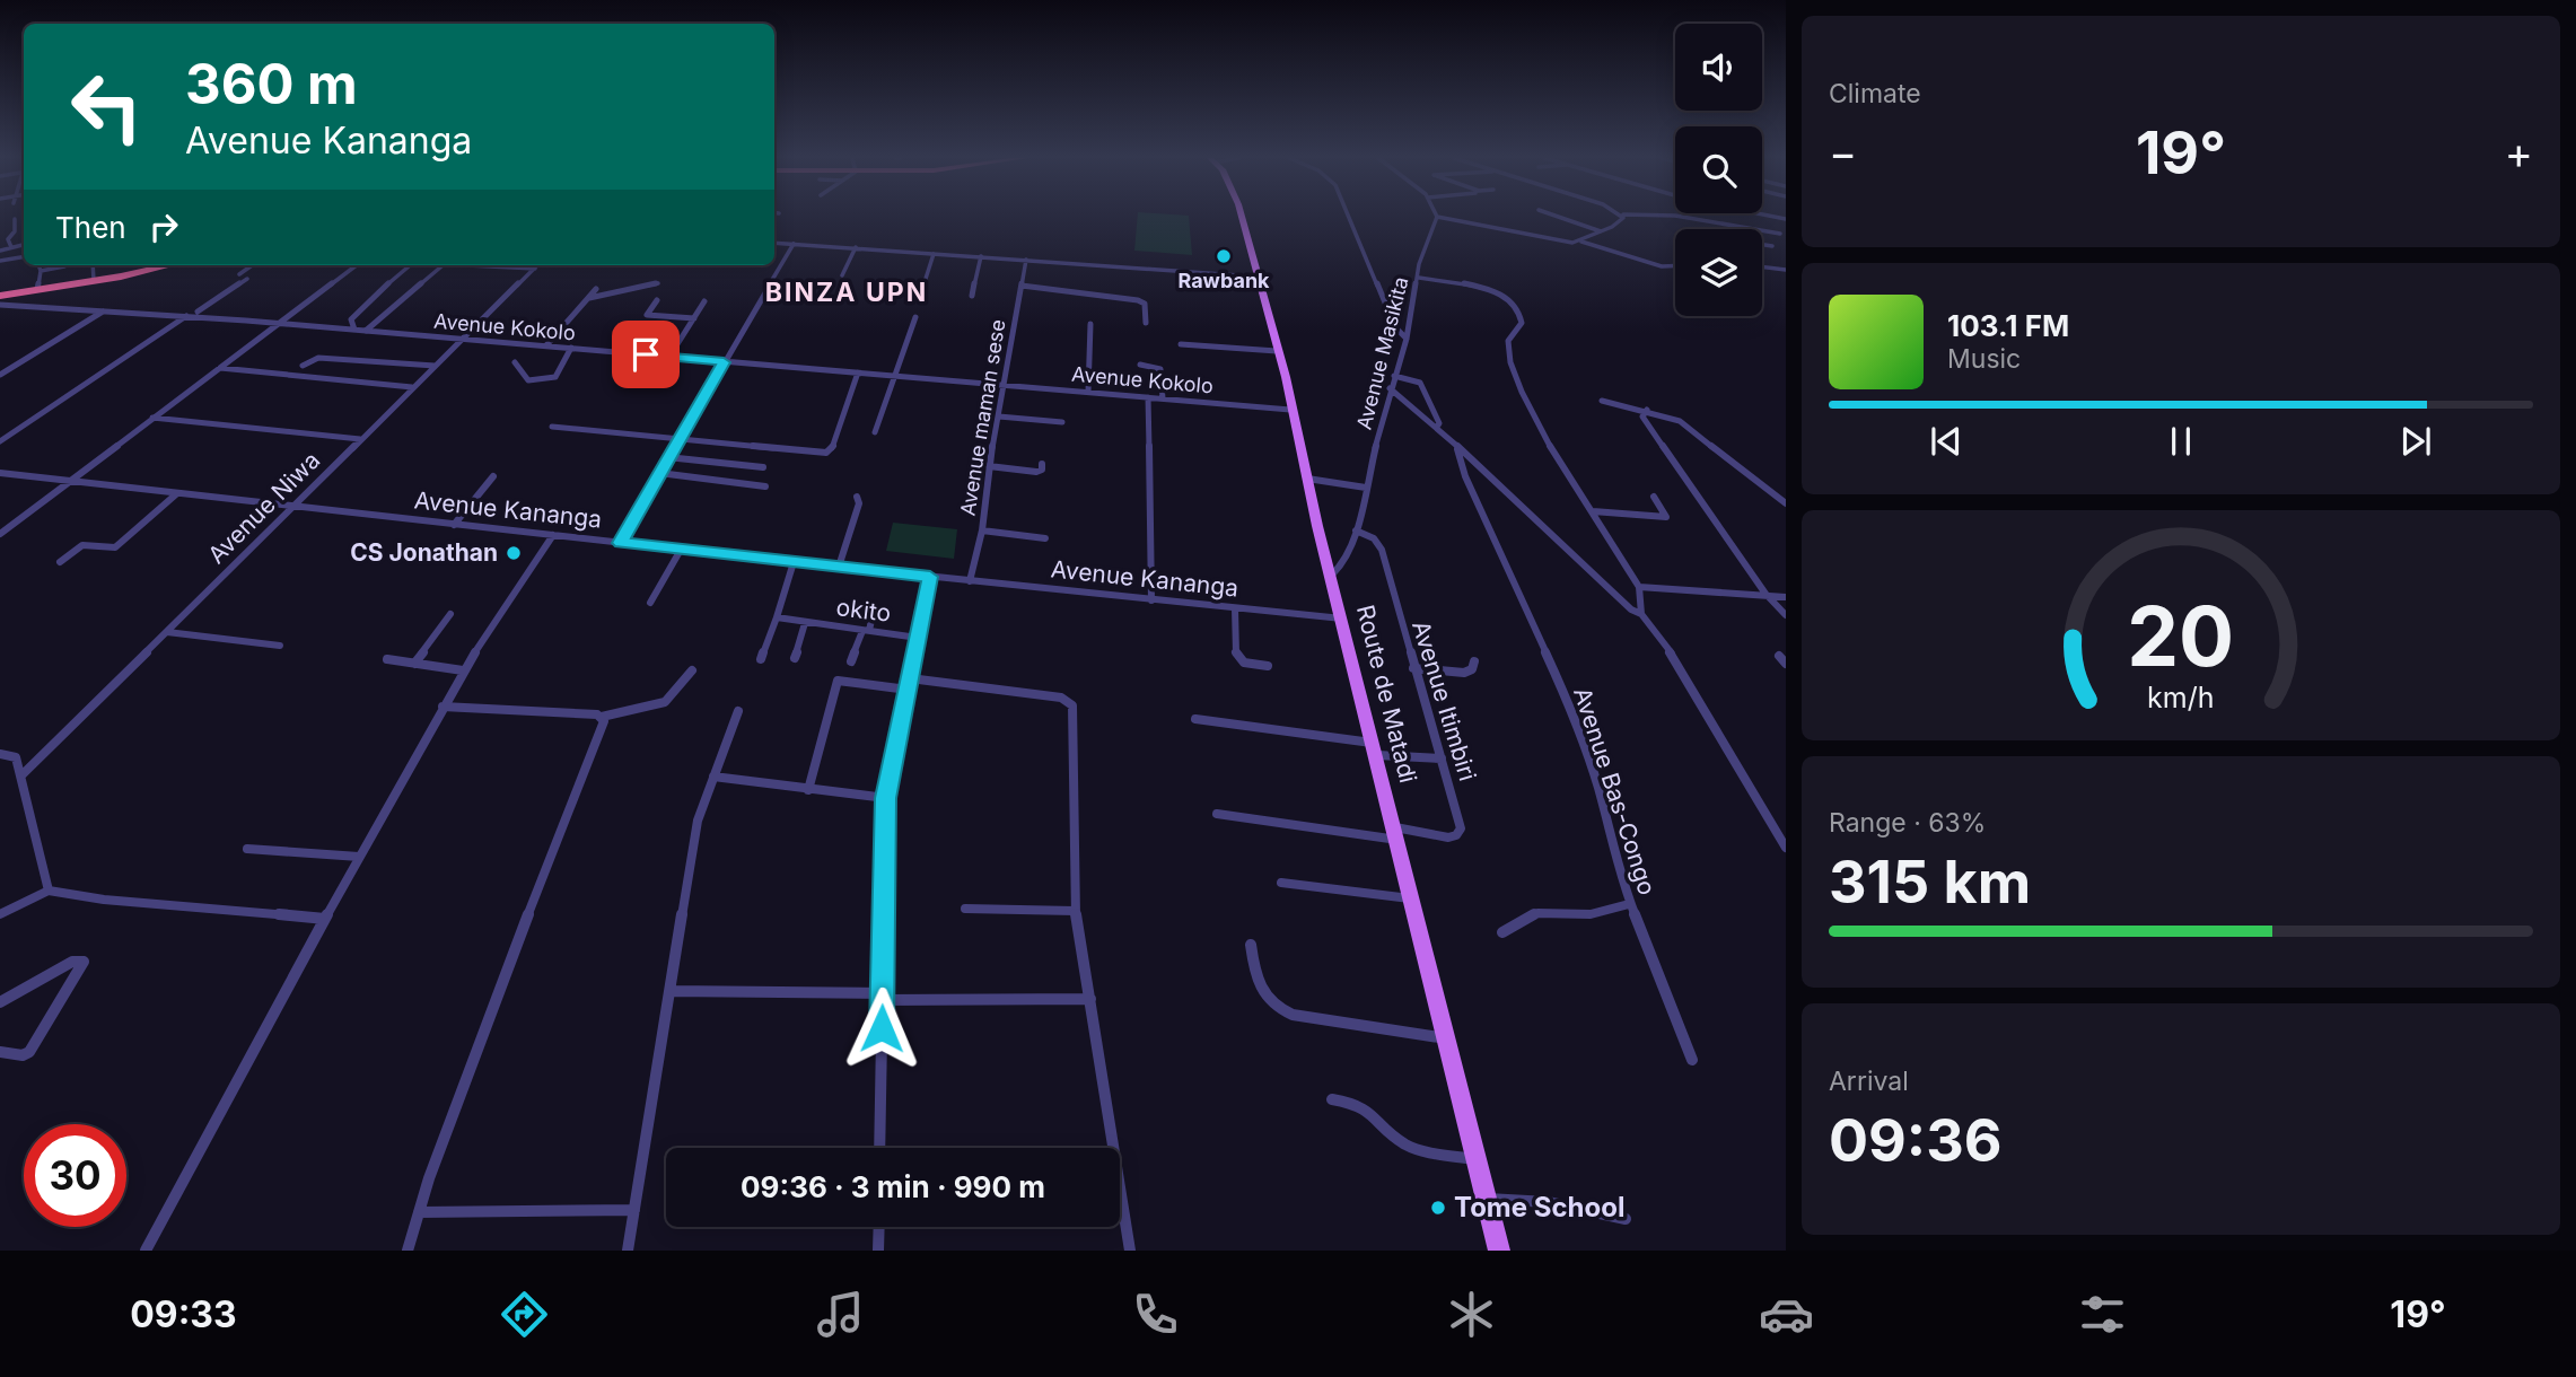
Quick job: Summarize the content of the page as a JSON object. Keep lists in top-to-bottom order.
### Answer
{
  "streets": {
    "main road": ["Route de Matadi"],
    "street": [
      "Avenue Kokolo",
      "Avenue Masikita",
      "Avenue maman sese",
      "Avenue Niwa",
      "Avenue Kananga",
      "okito",
      "Avenue Itimbiri",
      "Avenue Bas-Congo"
    ]
  },
  "crossings": [
    ["Avenue Kokolo", "Avenue maman sese"],
    ["Avenue Kokolo", "Avenue Niwa"],
    ["Avenue Kokolo", "Route de Matadi"],
    ["Avenue Masikita", "Route de Matadi"],
    ["Avenue Masikita", "Avenue Itimbiri"],
    ["Avenue maman sese", "Avenue Kananga"],
    ["Avenue Niwa", "Avenue Kananga"],
    ["Avenue Kananga", "Route de Matadi"],
    ["Route de Matadi", "Avenue Itimbiri"]
  ],
  "districts": ["BINZA UPN"],
  "places": ["Rawbank", "CS Jonathan", "Tome School"],
  "page": {
    "tile": [
      "Climate",
      ["Range · 63%", "315 km"],
      ["Arrival", "09:36"]
    ],
    "turn": ["360 m", "Avenue Kananga"],
    "heat": ["−", "19°", "+"],
    "then": "Then",
    "song": ["103.1 FM", "Music"],
    "limit": "30",
    "trip": "09:36 · 3 min · 990 m",
    "tabs": ["09:33", "19°"],
    "gauge": ["20", "km/h"]
  }
}
